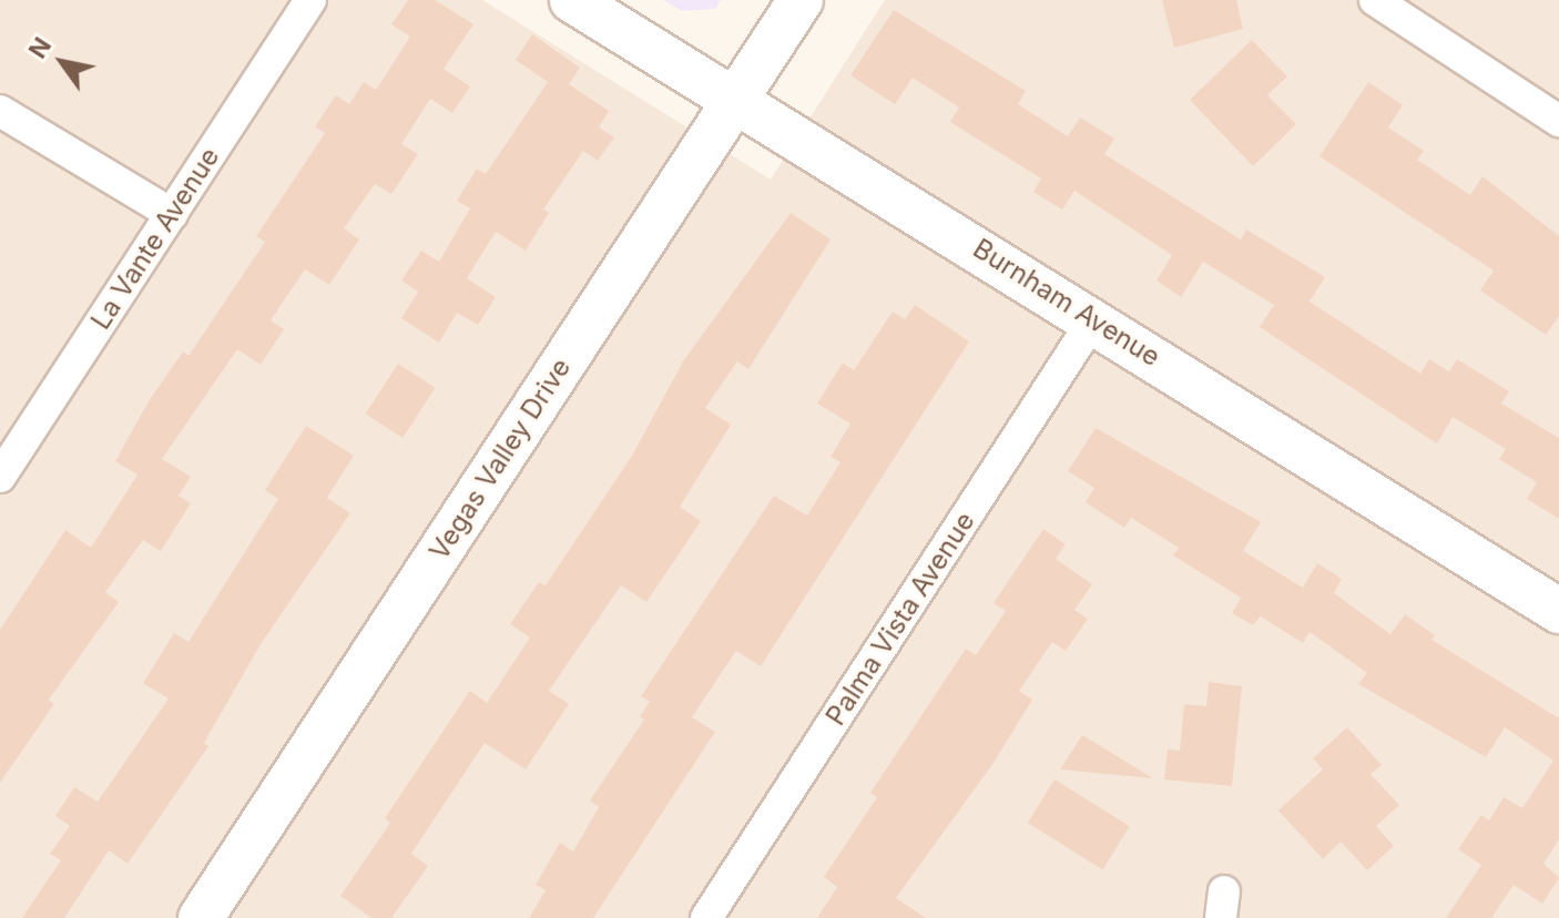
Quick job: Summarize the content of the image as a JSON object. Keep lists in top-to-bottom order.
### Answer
{
  "streets": {
    "street": [
      "La Vante Avenue",
      "Burnham Avenue",
      "Vegas Valley Drive",
      "Palma Vista Avenue"
    ]
  },
  "crossings": [
    ["Burnham Avenue", "Vegas Valley Drive"],
    ["Burnham Avenue", "Palma Vista Avenue"]
  ],
  "north": "top left"
}
